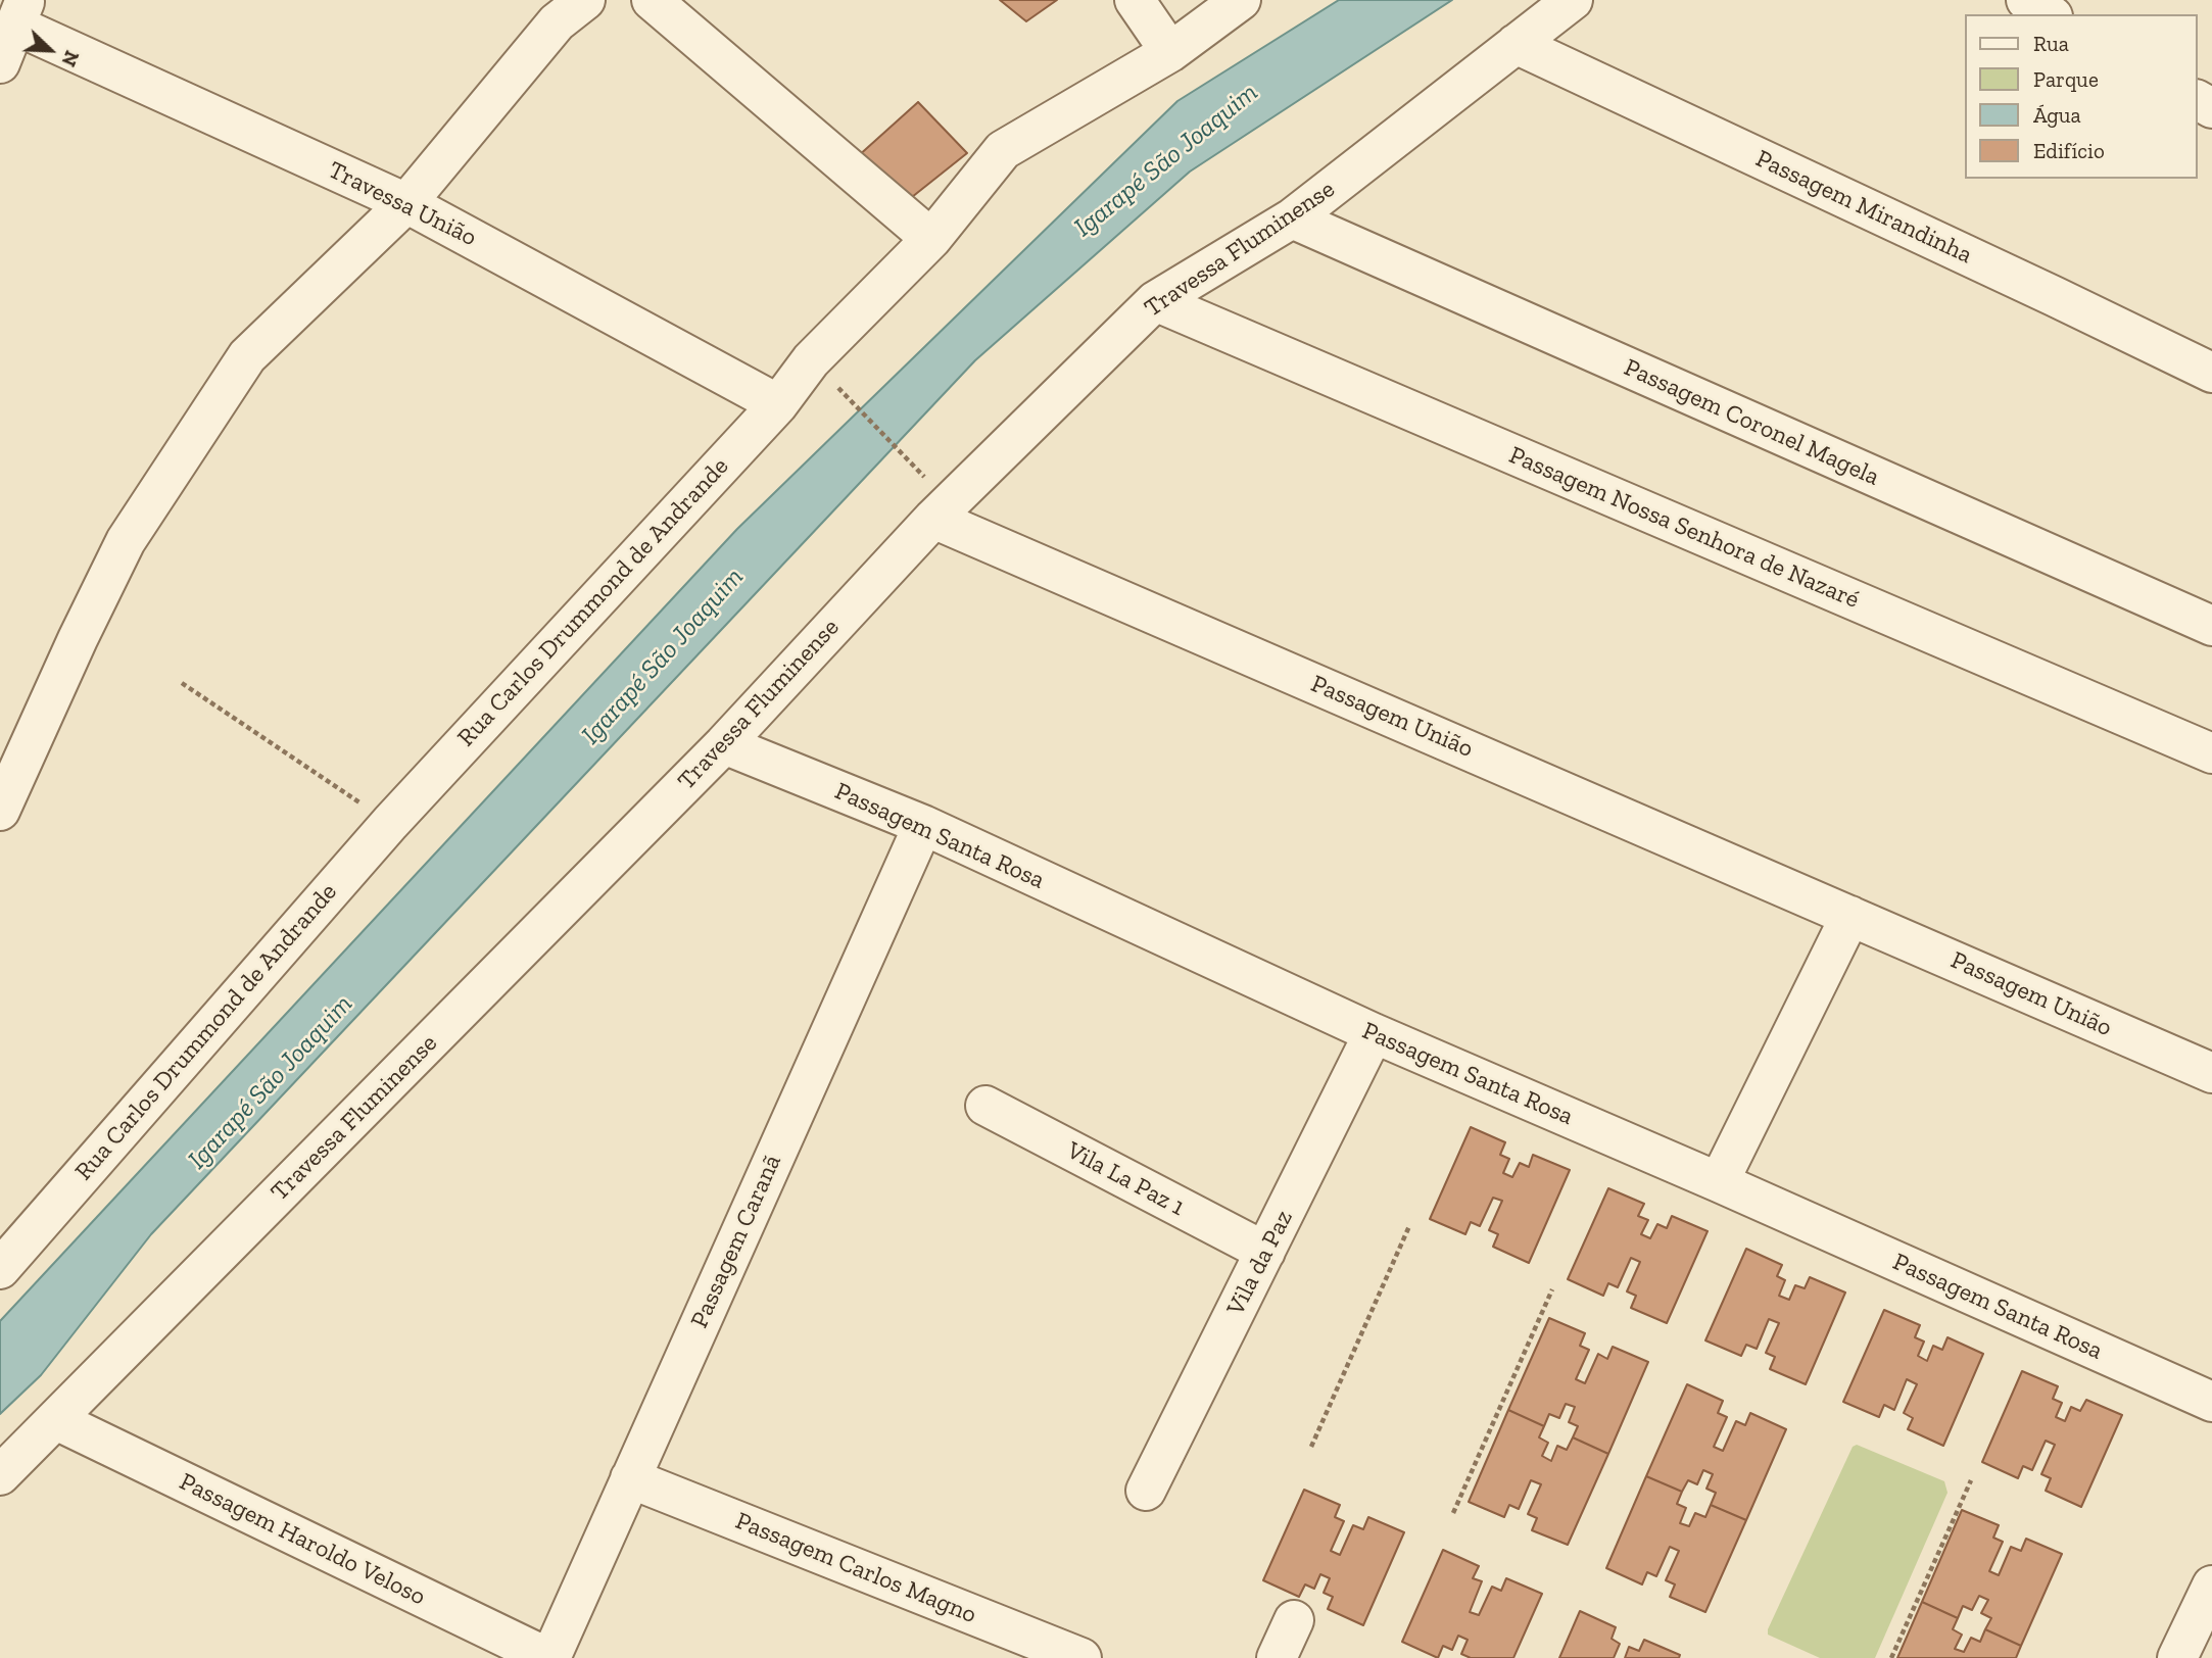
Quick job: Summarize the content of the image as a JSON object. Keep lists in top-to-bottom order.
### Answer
{
  "streets": {
    "street": [
      "Travessa União",
      "Passagem Mirandinha",
      "Travessa Fluminense",
      "Passagem Coronel Magela",
      "Passagem Nossa Senhora de Nazaré",
      "Rua Carlos Drummond de Andrande",
      "Passagem União",
      "Passagem Santa Rosa",
      "Vila La Paz 1",
      "Passagem Caranã",
      "Vila da Paz",
      "Passagem Haroldo Veloso",
      "Passagem Carlos Magno"
    ]
  },
  "crossings": [
    ["Travessa União", "Rua Carlos Drummond de Andrande"],
    ["Passagem Mirandinha", "Travessa Fluminense"],
    ["Travessa Fluminense", "Passagem Coronel Magela"],
    ["Travessa Fluminense", "Passagem Nossa Senhora de Nazaré"],
    ["Travessa Fluminense", "Passagem União"],
    ["Travessa Fluminense", "Passagem Santa Rosa"],
    ["Travessa Fluminense", "Passagem Haroldo Veloso"],
    ["Passagem Santa Rosa", "Passagem Caranã"],
    ["Passagem Santa Rosa", "Vila da Paz"],
    ["Vila La Paz 1", "Vila da Paz"],
    ["Passagem Caranã", "Passagem Haroldo Veloso"],
    ["Passagem Caranã", "Passagem Carlos Magno"]
  ],
  "water": ["Igarapé São Joaquim"],
  "legend": [
    "Rua",
    "Parque",
    "Água",
    "Edifício"
  ],
  "north": "bottom right"
}
